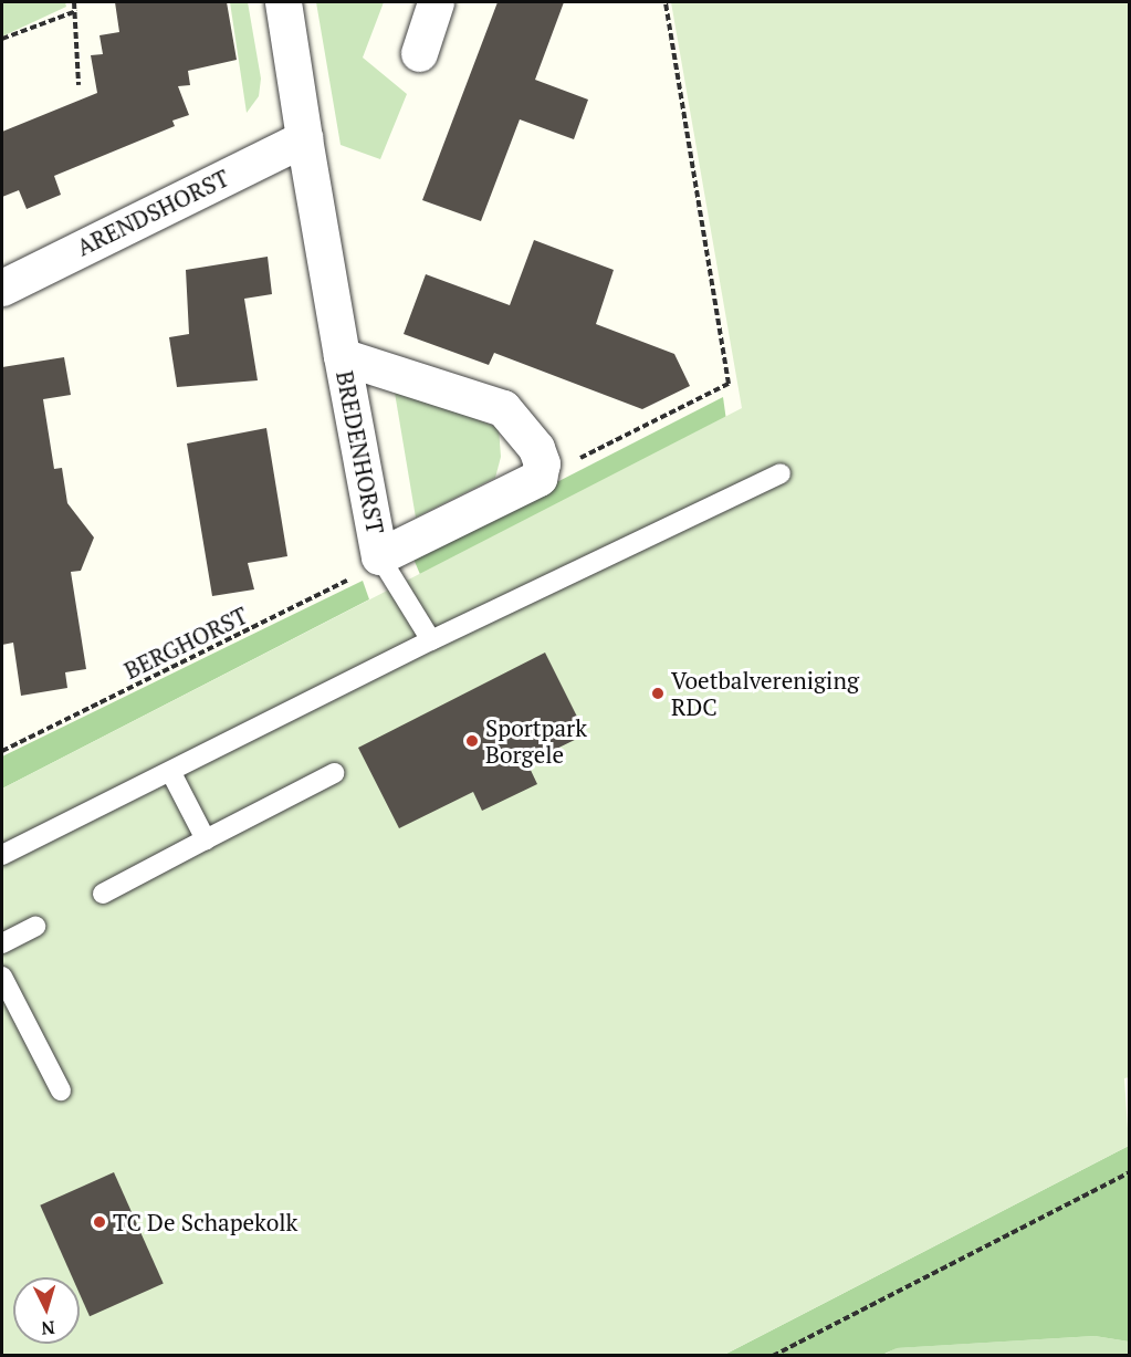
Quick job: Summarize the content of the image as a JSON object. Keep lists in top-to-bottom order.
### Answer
{
  "streets": {
    "street": ["ARENDSHORST", "BREDENHORST"],
    "path": ["BERGHORST"]
  },
  "crossings": [
    ["ARENDSHORST", "BREDENHORST"],
    ["BREDENHORST", "BERGHORST"]
  ],
  "places": ["Voetbalvereniging RDC", "Sportpark Borgele", "TC De Schapekolk"],
  "north": "bottom"
}
